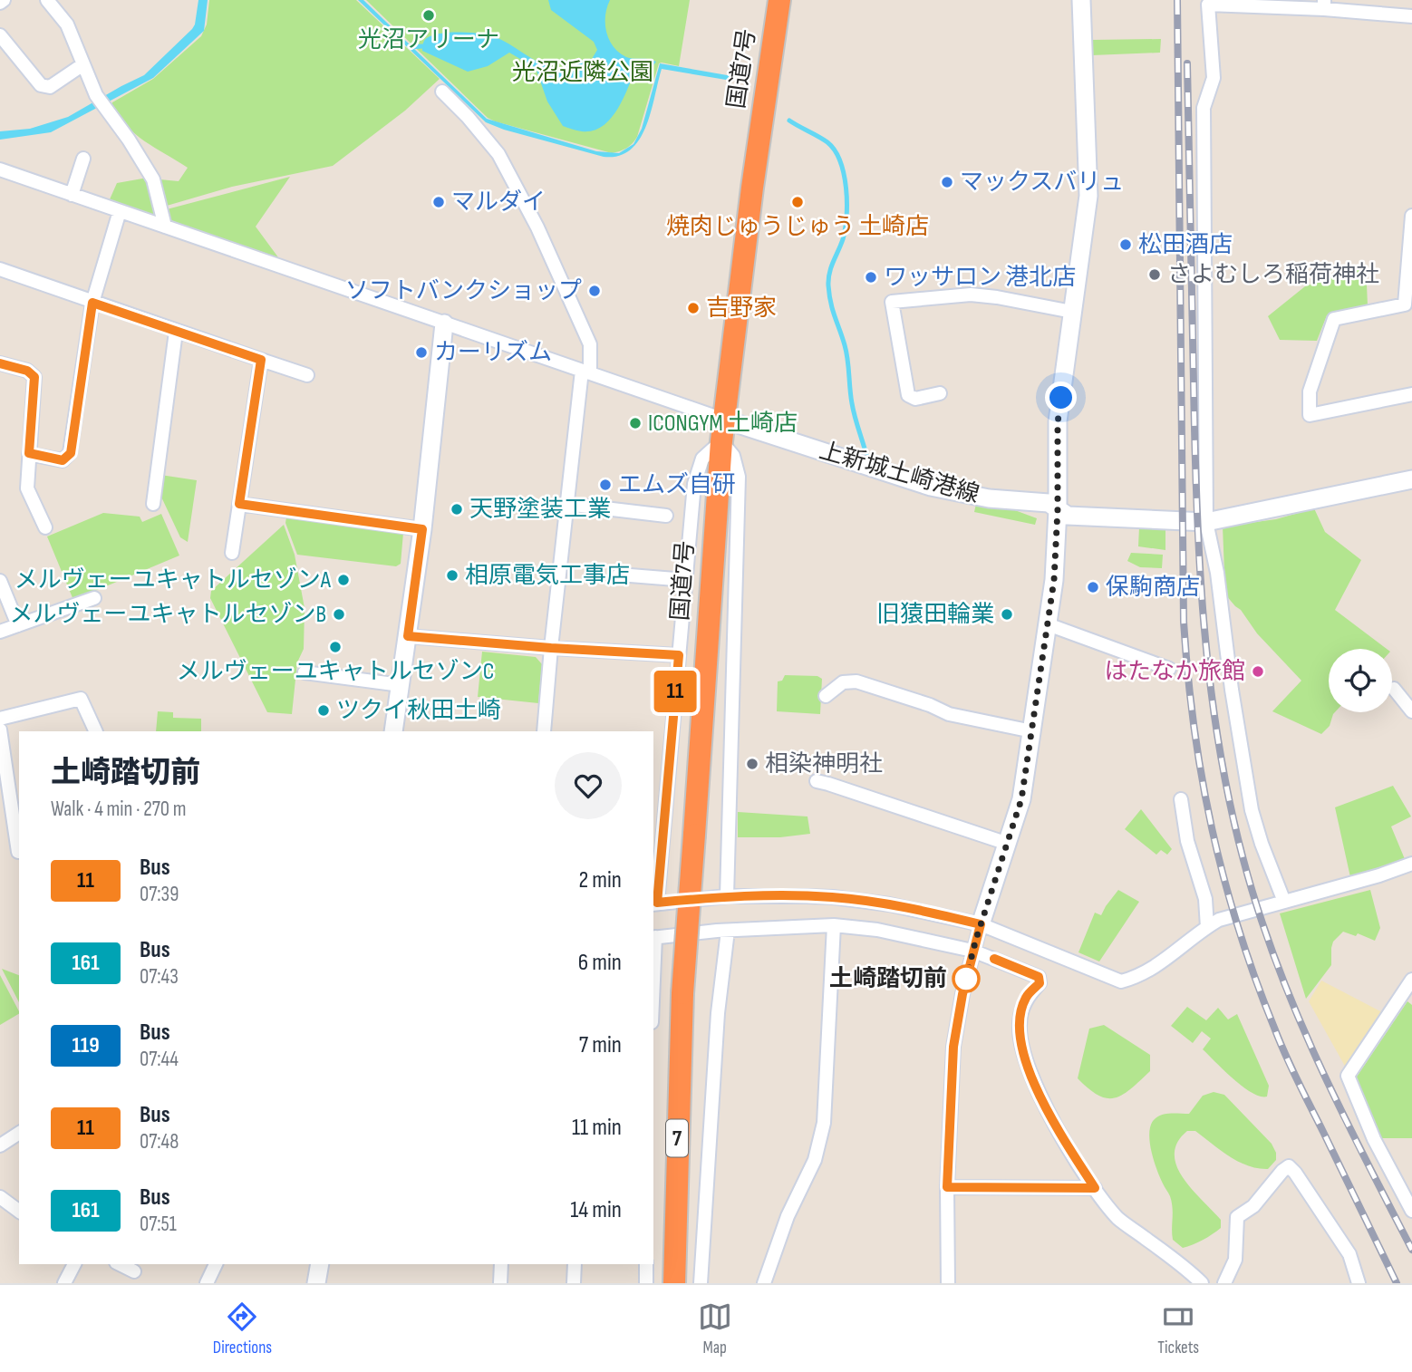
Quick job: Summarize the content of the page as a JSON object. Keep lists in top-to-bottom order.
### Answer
{
  "streets": {
    "highway": ["国道7号", "7"],
    "street": ["上新城土崎港線"]
  },
  "crossings": [
    ["国道7号", "上新城土崎港線"]
  ],
  "parks": ["光沼近隣公園"],
  "places": [
    "光沼アリーナ",
    "マックスバリュ",
    "マルダイ",
    "焼肉じゅうじゅう 土崎店",
    "松田酒店",
    "さよむしろ稲荷神社",
    "ワッサロン 港北店",
    "ソフトバンクショップ",
    "吉野家",
    "カーリズム",
    "ICONGYM 土崎店",
    "エムズ自研",
    "天野塗装工業",
    "相原電気工事店",
    "メルヴェーユキャトルセゾンA",
    "保駒商店",
    "メルヴェーユキャトルセゾンB",
    "旧猿田輪業",
    "メルヴェーユキャトルセゾンC",
    "はたなか旅館",
    "ツクイ秋田土崎",
    "相染神明社",
    "土崎踏切前"
  ],
  "lines": ["bus line 11"],
  "page": {
    "on_map": "11",
    "heading": ["土崎踏切前", "Walk · 4 min · 270 m"],
    "list": [
      {
        "mark": "11",
        "name": "Bus",
        "note": "07:39",
        "value": "2 min"
      },
      {
        "mark": "161",
        "name": "Bus",
        "note": "07:43",
        "value": "6 min"
      },
      {
        "mark": "119",
        "name": "Bus",
        "note": "07:44",
        "value": "7 min"
      },
      {
        "mark": "11",
        "name": "Bus",
        "note": "07:48",
        "value": "11 min"
      },
      {
        "mark": "161",
        "name": "Bus",
        "note": "07:51",
        "value": "14 min"
      }
    ],
    "tabs": ["Directions", "Map", "Tickets"]
  }
}
